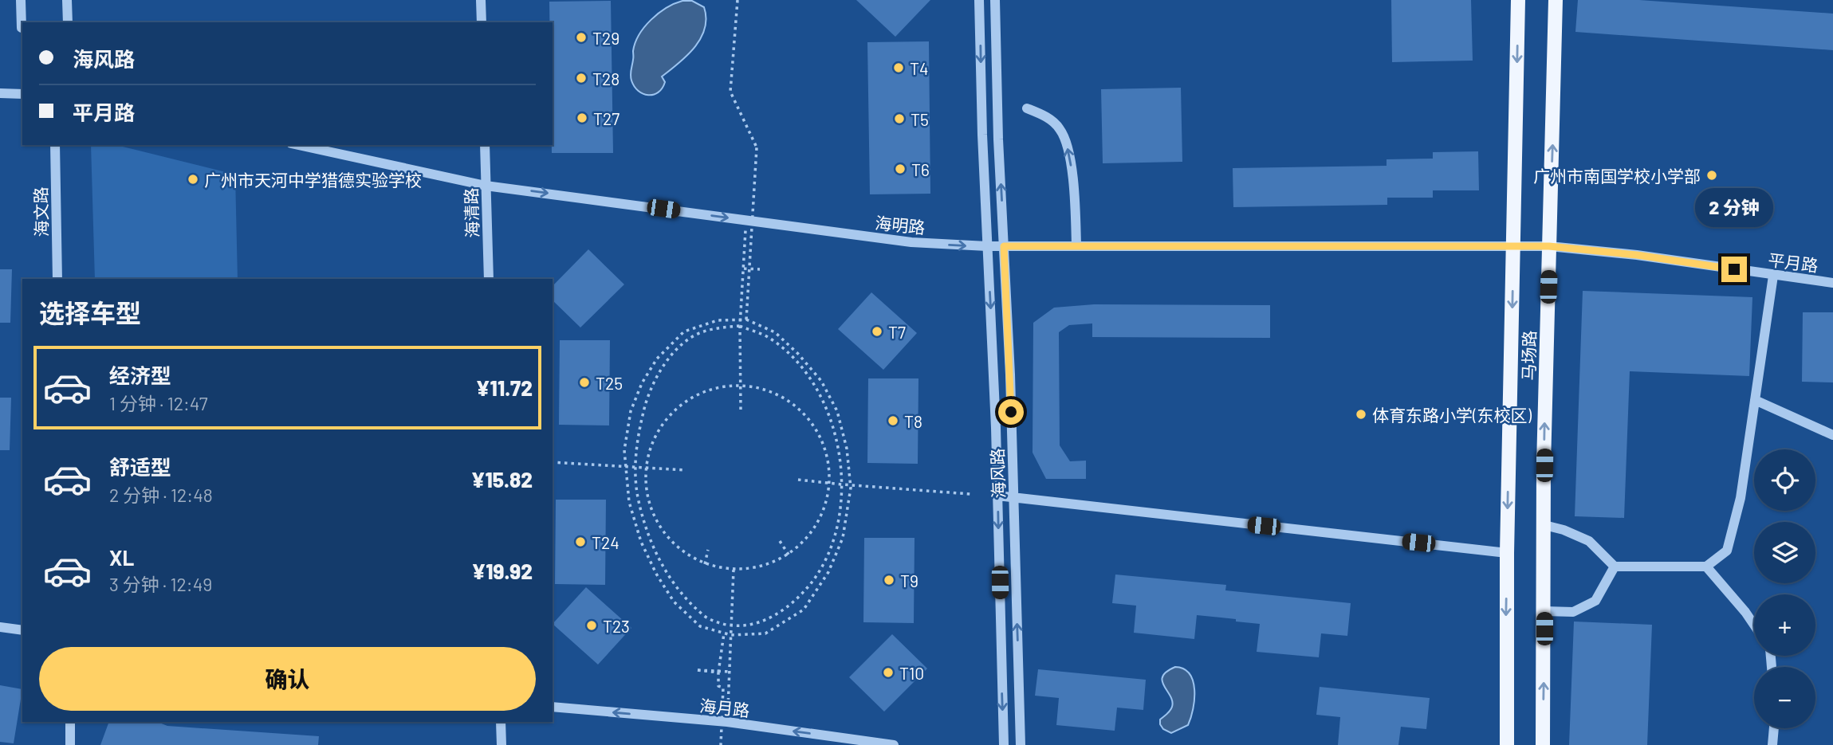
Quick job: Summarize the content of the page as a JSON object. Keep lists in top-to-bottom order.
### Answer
{
  "streets": {
    "main road": ["马场路"],
    "street": [
      "海文路",
      "海清路",
      "海明路",
      "平月路",
      "海风路",
      "海月路"
    ]
  },
  "crossings": [
    ["海清路", "海明路"],
    ["海明路", "平月路"],
    ["海明路", "马场路"],
    ["海明路", "海风路"],
    ["平月路", "马场路"]
  ],
  "one_way": ["海明路", "海月路"],
  "places": [
    "T29",
    "T4",
    "T28",
    "T27",
    "T5",
    "T6",
    "广州市南国学校小学部",
    "广州市天河中学猎德实验学校",
    "T7",
    "T25",
    "体育东路小学(东校区)",
    "T8",
    "T24",
    "T9",
    "T23",
    "T10"
  ],
  "page": {
    "banner": ["海风路", "平月路"],
    "bubble": "2 分钟",
    "heading": "选择车型",
    "list": [
      {
        "name": "经济型",
        "note": "1 分钟 · 12:47",
        "value": "¥11.72"
      },
      {
        "name": "舒适型",
        "note": "2 分钟 · 12:48",
        "value": "¥15.82"
      },
      {
        "name": "XL",
        "note": "3 分钟 · 12:49",
        "value": "¥19.92"
      }
    ],
    "map_buttons": ["+", "−"],
    "buttons": "确认"
  }
}
